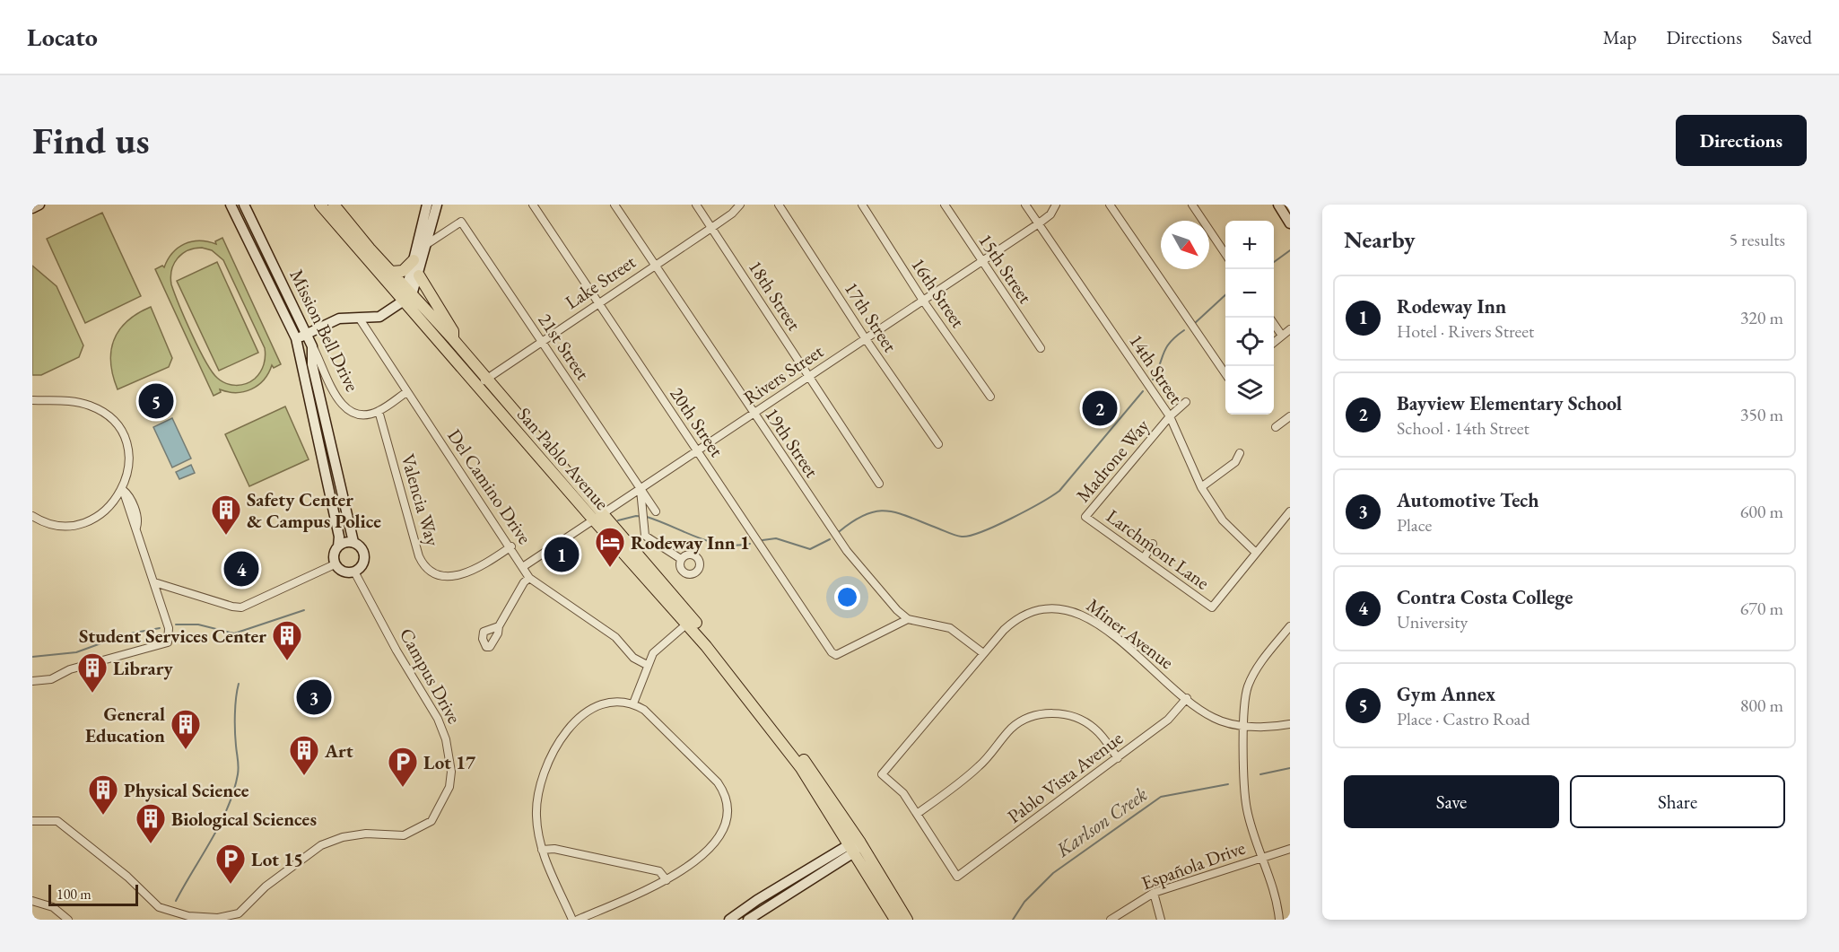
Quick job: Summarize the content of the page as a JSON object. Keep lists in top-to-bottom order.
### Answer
{
  "streets": {
    "main road": ["San Pablo Avenue"],
    "street": [
      "15th Street",
      "Lake Street",
      "16th Street",
      "18th Street",
      "17th Street",
      "Mission Bell Drive",
      "21st Street",
      "14th Street",
      "Rivers Street",
      "20th Street",
      "19th Street",
      "Madrone Way",
      "Del Camino Drive",
      "Valencia Way",
      "Larchmont Lane",
      "Miner Avenue",
      "Campus Drive",
      "Pablo Vista Avenue",
      "Española Drive"
    ]
  },
  "crossings": [
    ["15th Street", "Rivers Street"],
    ["Lake Street", "18th Street"],
    ["Lake Street", "21st Street"],
    ["Lake Street", "20th Street"],
    ["Lake Street", "19th Street"],
    ["Lake Street", "San Pablo Avenue"],
    ["16th Street", "Rivers Street"],
    ["18th Street", "Rivers Street"],
    ["17th Street", "Rivers Street"],
    ["Mission Bell Drive", "Valencia Way"],
    ["21st Street", "Rivers Street"],
    ["14th Street", "Rivers Street"],
    ["14th Street", "Madrone Way"],
    ["14th Street", "Larchmont Lane"],
    ["Rivers Street", "20th Street"],
    ["Rivers Street", "19th Street"],
    ["Rivers Street", "San Pablo Avenue"],
    ["Rivers Street", "Del Camino Drive"],
    ["20th Street", "19th Street"],
    ["Madrone Way", "Larchmont Lane"],
    ["Del Camino Drive", "Valencia Way"],
    ["Miner Avenue", "Pablo Vista Avenue"]
  ],
  "water": ["Karlson Creek"],
  "places": {
    "building": [
      "Safety Center & Campus Police",
      "Student Services Center",
      "Library",
      "General Education",
      "Art",
      "Physical Science",
      "Biological Sciences"
    ],
    "hotel": ["Rodeway Inn 1"],
    "parking": ["Lot 17", "Lot 15"]
  },
  "scale_bar": "100 m",
  "north": "bottom right",
  "page": {
    "header": "Locato",
    "nav": ["Map", "Directions", "Saved"],
    "buttons": [
      "Directions",
      ["Save", "Share"]
    ],
    "title": "Find us",
    "heading": ["Nearby", "5 results"],
    "map_buttons": ["+", "−"],
    "list": [
      {
        "mark": "1",
        "name": "Rodeway Inn",
        "note": "Hotel · Rivers Street",
        "value": "320 m"
      },
      {
        "mark": "2",
        "name": "Bayview Elementary School",
        "note": "School · 14th Street",
        "value": "350 m"
      },
      {
        "mark": "3",
        "name": "Automotive Tech",
        "note": "Place",
        "value": "600 m"
      },
      {
        "mark": "4",
        "name": "Contra Costa College",
        "note": "University",
        "value": "670 m"
      },
      {
        "mark": "5",
        "name": "Gym Annex",
        "note": "Place · Castro Road",
        "value": "800 m"
      }
    ],
    "pins": [
      "5",
      "2",
      "1",
      "4",
      "3"
    ],
    "scale": "100 m"
  }
}
